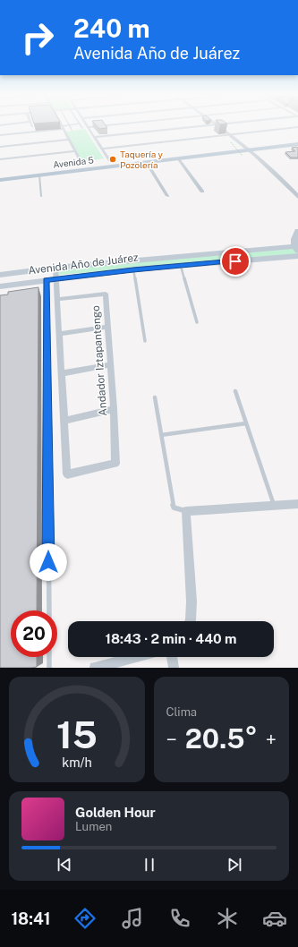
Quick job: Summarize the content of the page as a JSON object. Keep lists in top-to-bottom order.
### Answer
{
  "streets": {
    "main road": ["Avenida 5", "Avenida Año de Juárez"],
    "street": ["Andador Iztapantengo"]
  },
  "places": ["Taquería y Pozolería"],
  "page": {
    "turn": ["240 m", "Avenida Año de Juárez"],
    "limit": "20",
    "trip": "18:43 · 2 min · 440 m",
    "tile": "Clima",
    "heat": ["−", "20.5°", "+"],
    "song": ["Golden Hour", "Lumen"],
    "tabs": "18:41",
    "gauge": ["15", "km/h"]
  }
}
